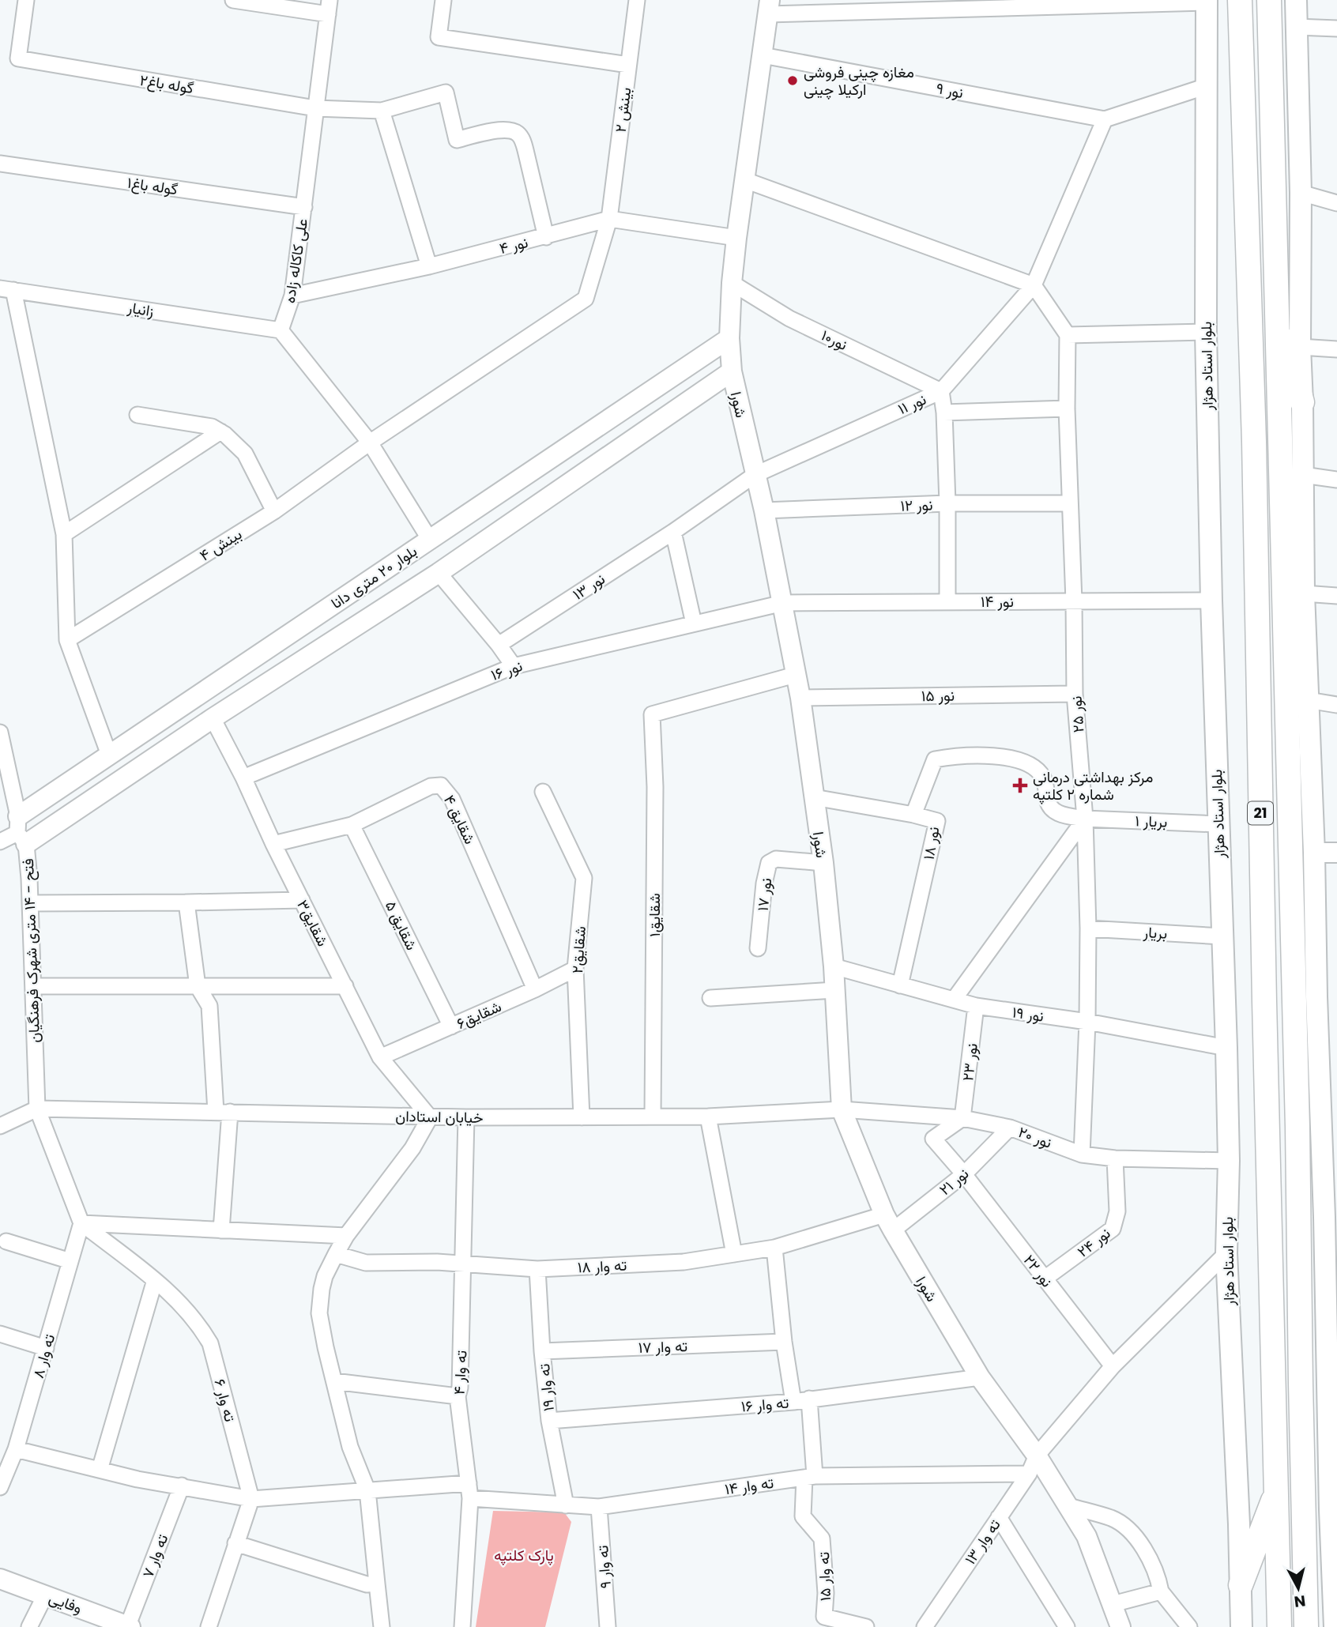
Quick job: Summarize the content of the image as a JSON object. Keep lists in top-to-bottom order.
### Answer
{
  "streets": {
    "main road": ["بلوار استاد هژار", "21"],
    "street": [
      "گوله باغ۲",
      "نور ۹",
      "بینش ۲",
      "گوله باغ۱",
      "نور ۴",
      "علی کاکاله زاده",
      "زانیار",
      "نور۱۰",
      "نور ۱۱",
      "شورا",
      "نور ۱۲",
      "بینش ۴",
      "بلوار ۲۰ متری دانا",
      "نور ۱۳",
      "نور ۱۴",
      "نور ۱۶",
      "نور ۱۵",
      "نور ۲۵",
      "شقایق ۴",
      "بریار ۱",
      "نور ۱۸",
      "نور ۱۷",
      "شقایق۱",
      "شقایق۳",
      "شقایق ۵",
      "بریار",
      "شقایق۲",
      "فتح - ۱۴ متری شهرک فرهنگیان",
      "نور ۱۹",
      "شقایق۶",
      "نور ۲۳",
      "خیابان استادان",
      "نور ۲۰",
      "نور ۲۱",
      "نور ۲۴",
      "ته وار ۱۸",
      "نور ۲۲",
      "ته وار ۱۷",
      "ته وار ۸",
      "ته وار ۴",
      "ته وار ۱۹",
      "ته وار ۶",
      "ته وار ۱۶",
      "ته وار ۱۴",
      "ته وار ۱۳",
      "ته وار ۷",
      "ته وار ۹",
      "ته وار ۱۵",
      "وفایی"
    ]
  },
  "crossings": [
    ["گوله باغ۲", "نور ۴"],
    ["گوله باغ۲", "علی کاکاله زاده"],
    ["نور ۹", "نور ۱۱"],
    ["نور ۹", "شورا"],
    ["بینش ۲", "نور ۴"],
    ["بینش ۲", "بینش ۴"],
    ["گوله باغ۱", "علی کاکاله زاده"],
    ["نور ۴", "علی کاکاله زاده"],
    ["نور ۴", "شورا"],
    ["علی کاکاله زاده", "زانیار"],
    ["نور۱۰", "نور ۱۱"],
    ["نور۱۰", "شورا"],
    ["بلوار استاد هژار", "نور ۱۴"],
    ["بلوار استاد هژار", "بریار ۱"],
    ["بلوار استاد هژار", "بریار"],
    ["بلوار استاد هژار", "نور ۱۹"],
    ["بلوار استاد هژار", "نور ۲۰"],
    ["بلوار استاد هژار", "ته وار ۱۳"],
    ["نور ۱۱", "شورا"],
    ["نور ۱۱", "نور ۱۳"],
    ["شورا", "نور ۱۲"],
    ["شورا", "بلوار ۲۰ متری دانا"],
    ["شورا", "نور ۱۳"],
    ["شورا", "نور ۱۴"],
    ["شورا", "نور ۱۶"],
    ["شورا", "نور ۱۵"],
    ["شورا", "نور ۱۸"],
    ["شورا", "نور ۱۷"],
    ["شورا", "شقایق۱"],
    ["شورا", "نور ۱۹"],
    ["شورا", "خیابان استادان"],
    ["شورا", "نور ۲۰"],
    ["شورا", "نور ۲۱"],
    ["شورا", "ته وار ۱۸"],
    ["شورا", "ته وار ۱۶"],
    ["شورا", "ته وار ۱۳"],
    ["نور ۱۲", "نور ۲۵"],
    ["بلوار ۲۰ متری دانا", "شقایق۳"],
    ["بلوار ۲۰ متری دانا", "فتح - ۱۴ متری شهرک فرهنگیان"],
    ["نور ۱۴", "نور ۱۶"],
    ["نور ۱۴", "نور ۲۵"],
    ["نور ۱۶", "شقایق۳"],
    ["نور ۱۵", "نور ۲۵"],
    ["نور ۲۵", "بریار ۱"],
    ["نور ۲۵", "بریار"],
    ["نور ۲۵", "نور ۱۹"],
    ["نور ۲۵", "نور ۲۰"],
    ["شقایق ۴", "شقایق۳"],
    ["شقایق ۴", "شقایق ۵"],
    ["شقایق ۴", "شقایق۶"],
    ["بریار ۱", "نور ۱۸"],
    ["نور ۱۸", "نور ۱۹"],
    ["شقایق۱", "خیابان استادان"],
    ["شقایق۳", "شقایق۶"],
    ["شقایق۳", "خیابان استادان"],
    ["شقایق ۵", "شقایق۶"],
    ["شقایق۲", "شقایق۶"],
    ["شقایق۲", "خیابان استادان"],
    ["فتح - ۱۴ متری شهرک فرهنگیان", "خیابان استادان"],
    ["فتح - ۱۴ متری شهرک فرهنگیان", "ته وار ۸"],
    ["فتح - ۱۴ متری شهرک فرهنگیان", "ته وار ۶"],
    ["نور ۱۹", "نور ۲۳"],
    ["نور ۲۳", "نور ۲۰"],
    ["نور ۲۳", "نور ۲۲"],
    ["خیابان استادان", "نور ۲۰"],
    ["خیابان استادان", "ته وار ۴"],
    ["نور ۲۰", "نور ۲۱"],
    ["نور ۲۰", "نور ۲۴"],
    ["نور ۲۰", "نور ۲۲"],
    ["نور ۲۱", "ته وار ۱۸"],
    ["نور ۲۱", "نور ۲۲"],
    ["نور ۲۴", "نور ۲۲"],
    ["ته وار ۱۸", "ته وار ۴"],
    ["ته وار ۱۸", "ته وار ۱۹"],
    ["نور ۲۲", "ته وار ۱۳"],
    ["ته وار ۱۷", "ته وار ۱۹"],
    ["ته وار ۸", "ته وار ۶"],
    ["ته وار ۸", "ته وار ۱۴"],
    ["ته وار ۴", "ته وار ۱۴"],
    ["ته وار ۱۹", "ته وار ۱۶"],
    ["ته وار ۱۹", "ته وار ۱۴"],
    ["ته وار ۶", "ته وار ۱۴"],
    ["ته وار ۱۶", "ته وار ۱۵"],
    ["ته وار ۱۴", "ته وار ۱۳"],
    ["ته وار ۱۴", "ته وار ۷"],
    ["ته وار ۱۴", "ته وار ۹"],
    ["ته وار ۱۴", "ته وار ۱۵"],
    ["ته وار ۷", "وفایی"]
  ],
  "parks": ["پارک کلتپه"],
  "places": {
    "other": ["مغازه چینی فروشی ارکیلا چینی"],
    "health": ["مرکز بهداشتی درمانی شماره ۲ کلتپه"]
  },
  "north": "bottom"
}
